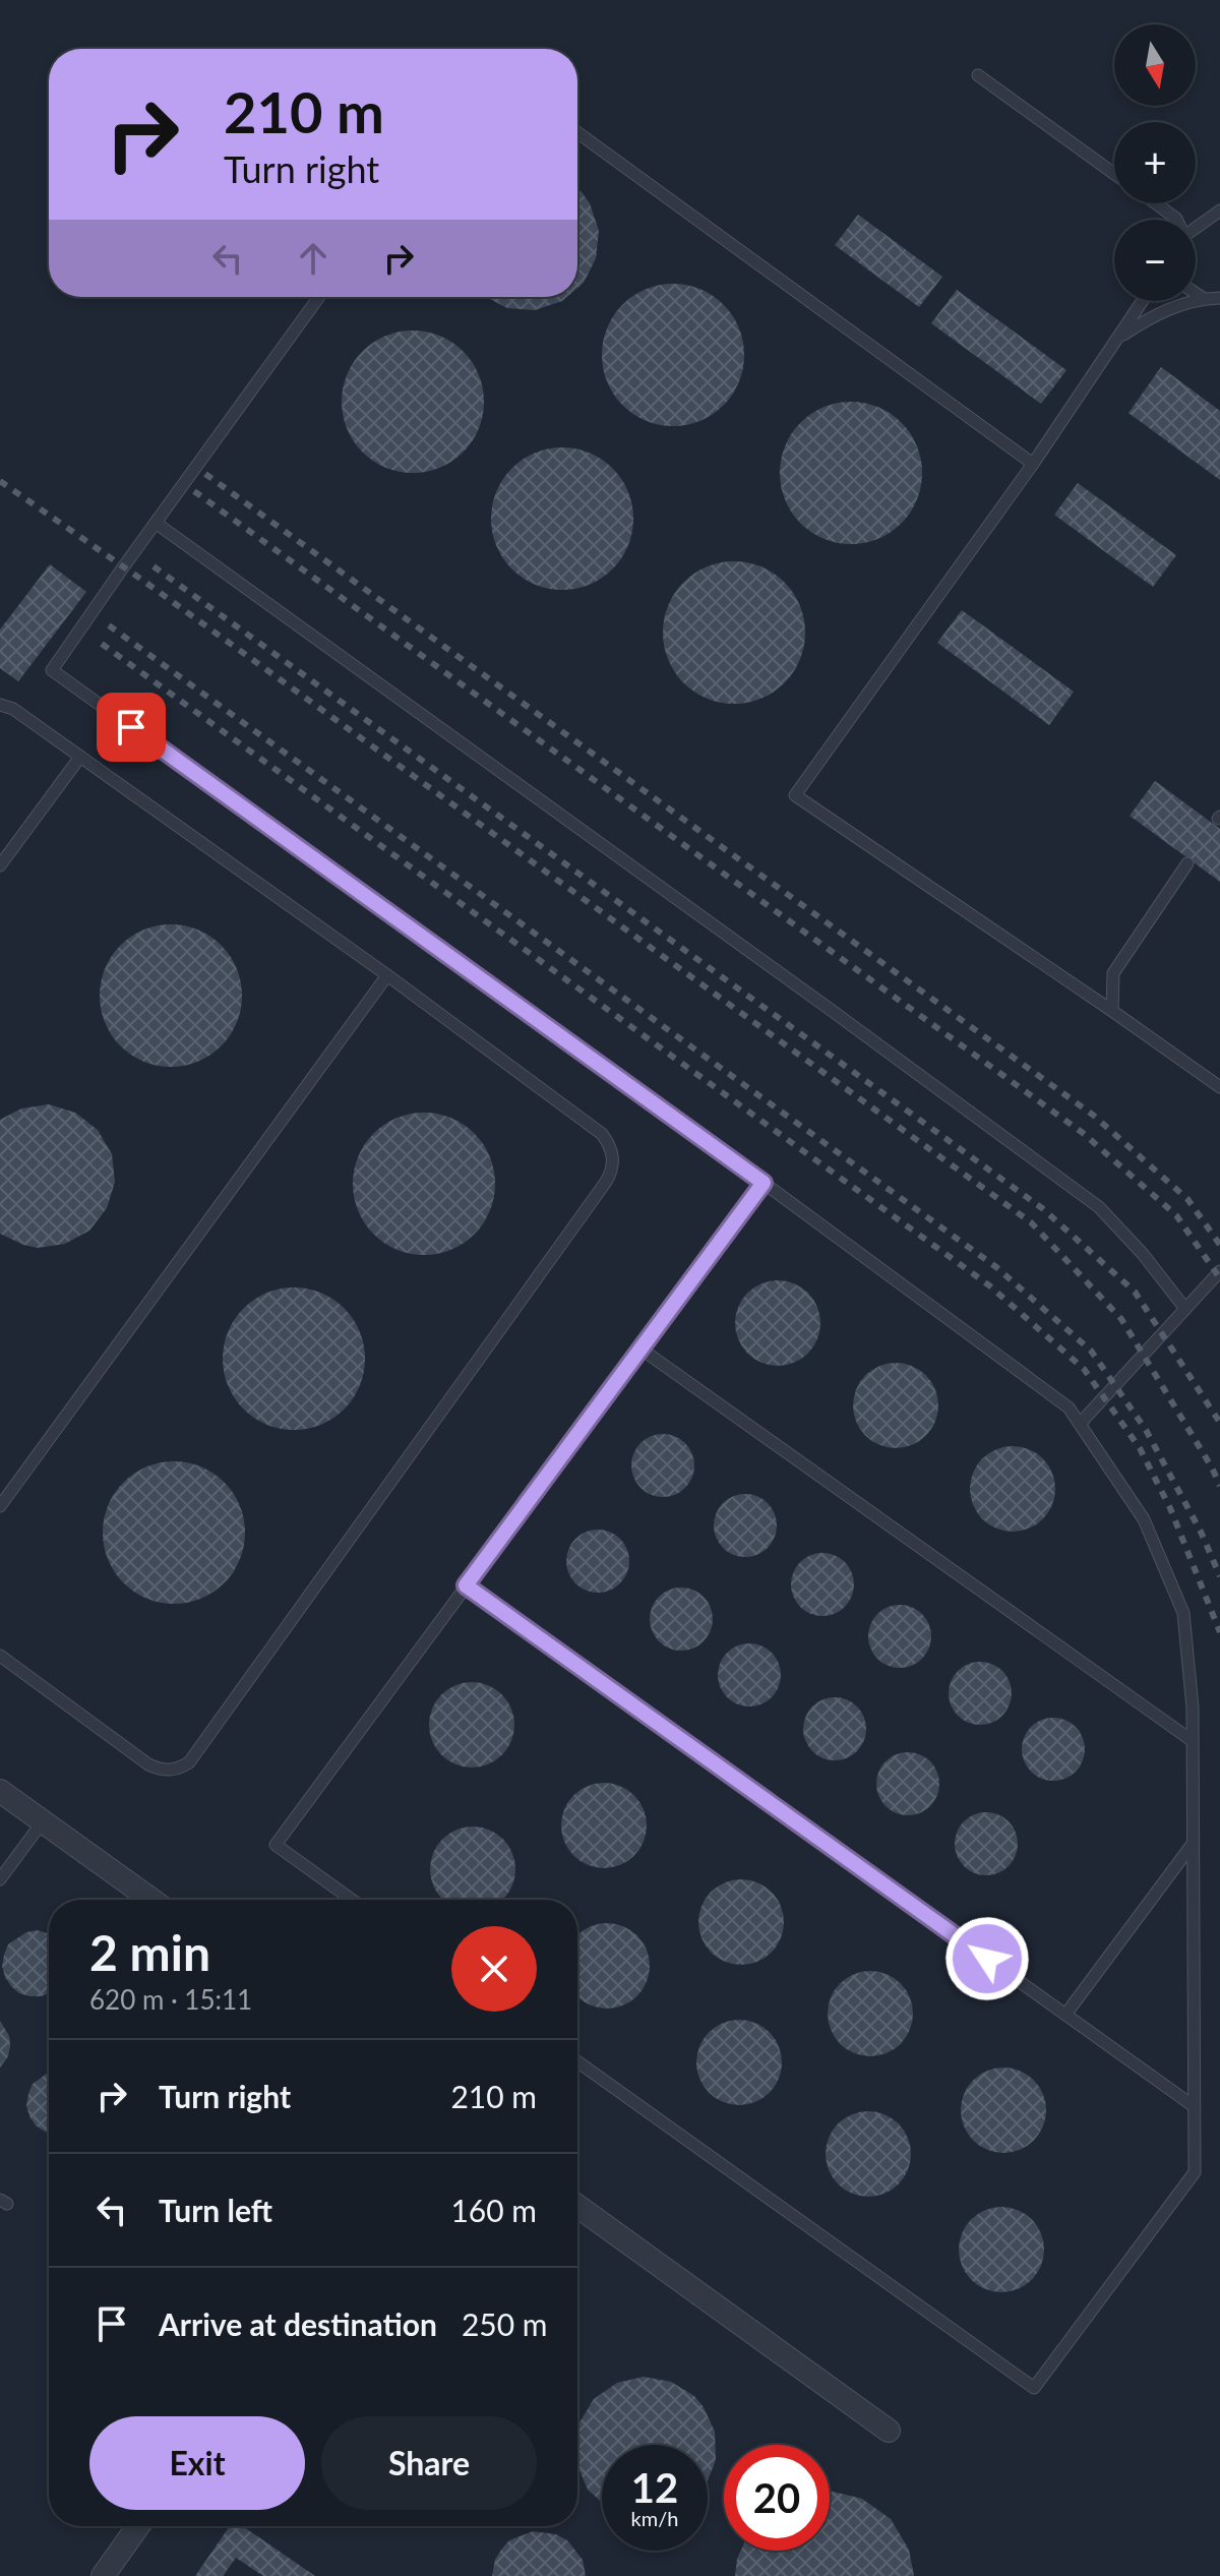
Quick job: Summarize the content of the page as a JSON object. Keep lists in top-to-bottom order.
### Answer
{
  "north": "bottom",
  "page": {
    "map_buttons": ["+", "−"],
    "turn": ["210 m", "Turn right"],
    "heading": ["2 min", "620 m · 15:11"],
    "list": [
      {
        "name": "Turn right",
        "value": "210 m"
      },
      {
        "name": "Turn left",
        "value": "160 m"
      },
      {
        "name": "Arrive at destination",
        "value": "250 m"
      }
    ],
    "buttons": ["Exit", "Share"],
    "speed": "12 km/h",
    "limit": "20"
  }
}
